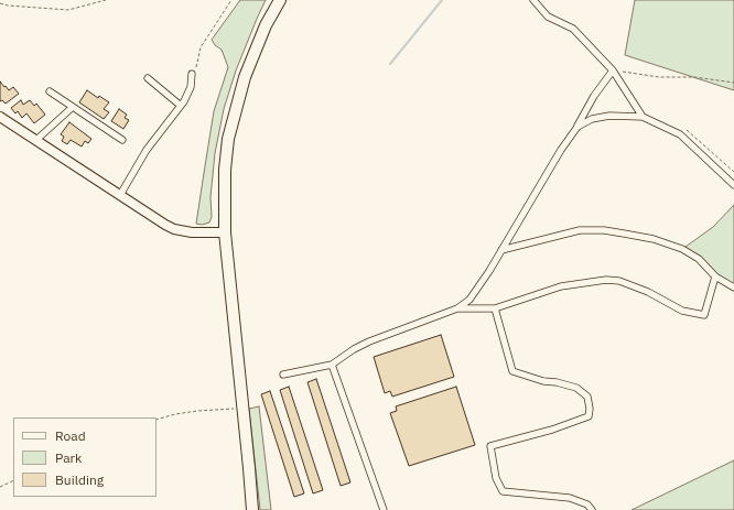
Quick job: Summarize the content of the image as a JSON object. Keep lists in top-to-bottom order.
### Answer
{
  "legend": ["Road", "Park", "Building"]
}
